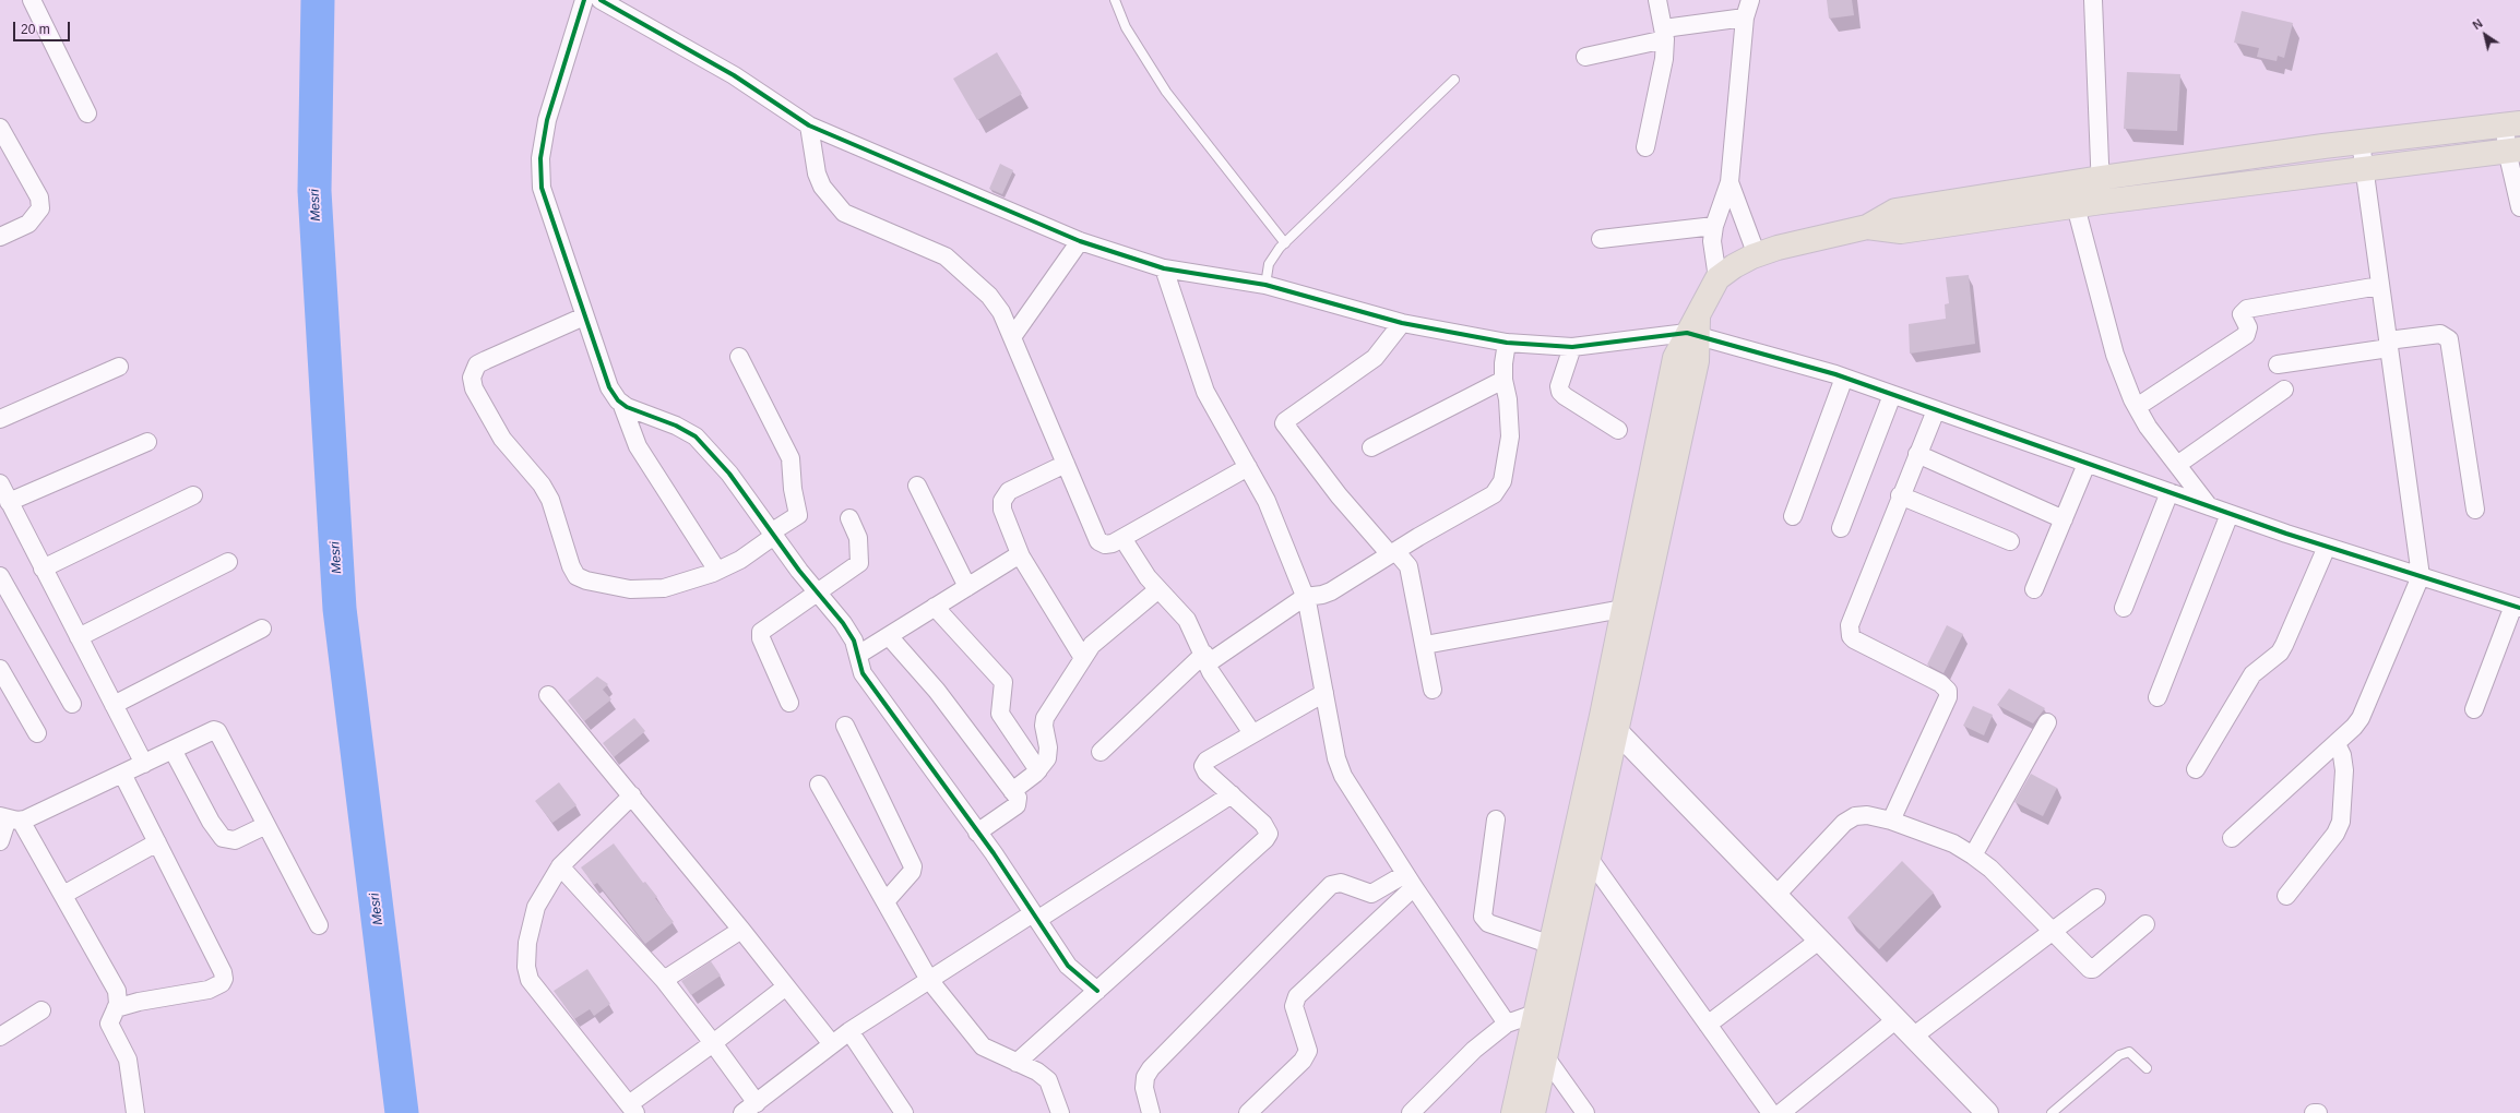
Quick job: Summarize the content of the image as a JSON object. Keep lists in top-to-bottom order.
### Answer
{
  "water": ["Mesri"],
  "scale_bar": "20 m",
  "north": "top left"
}
